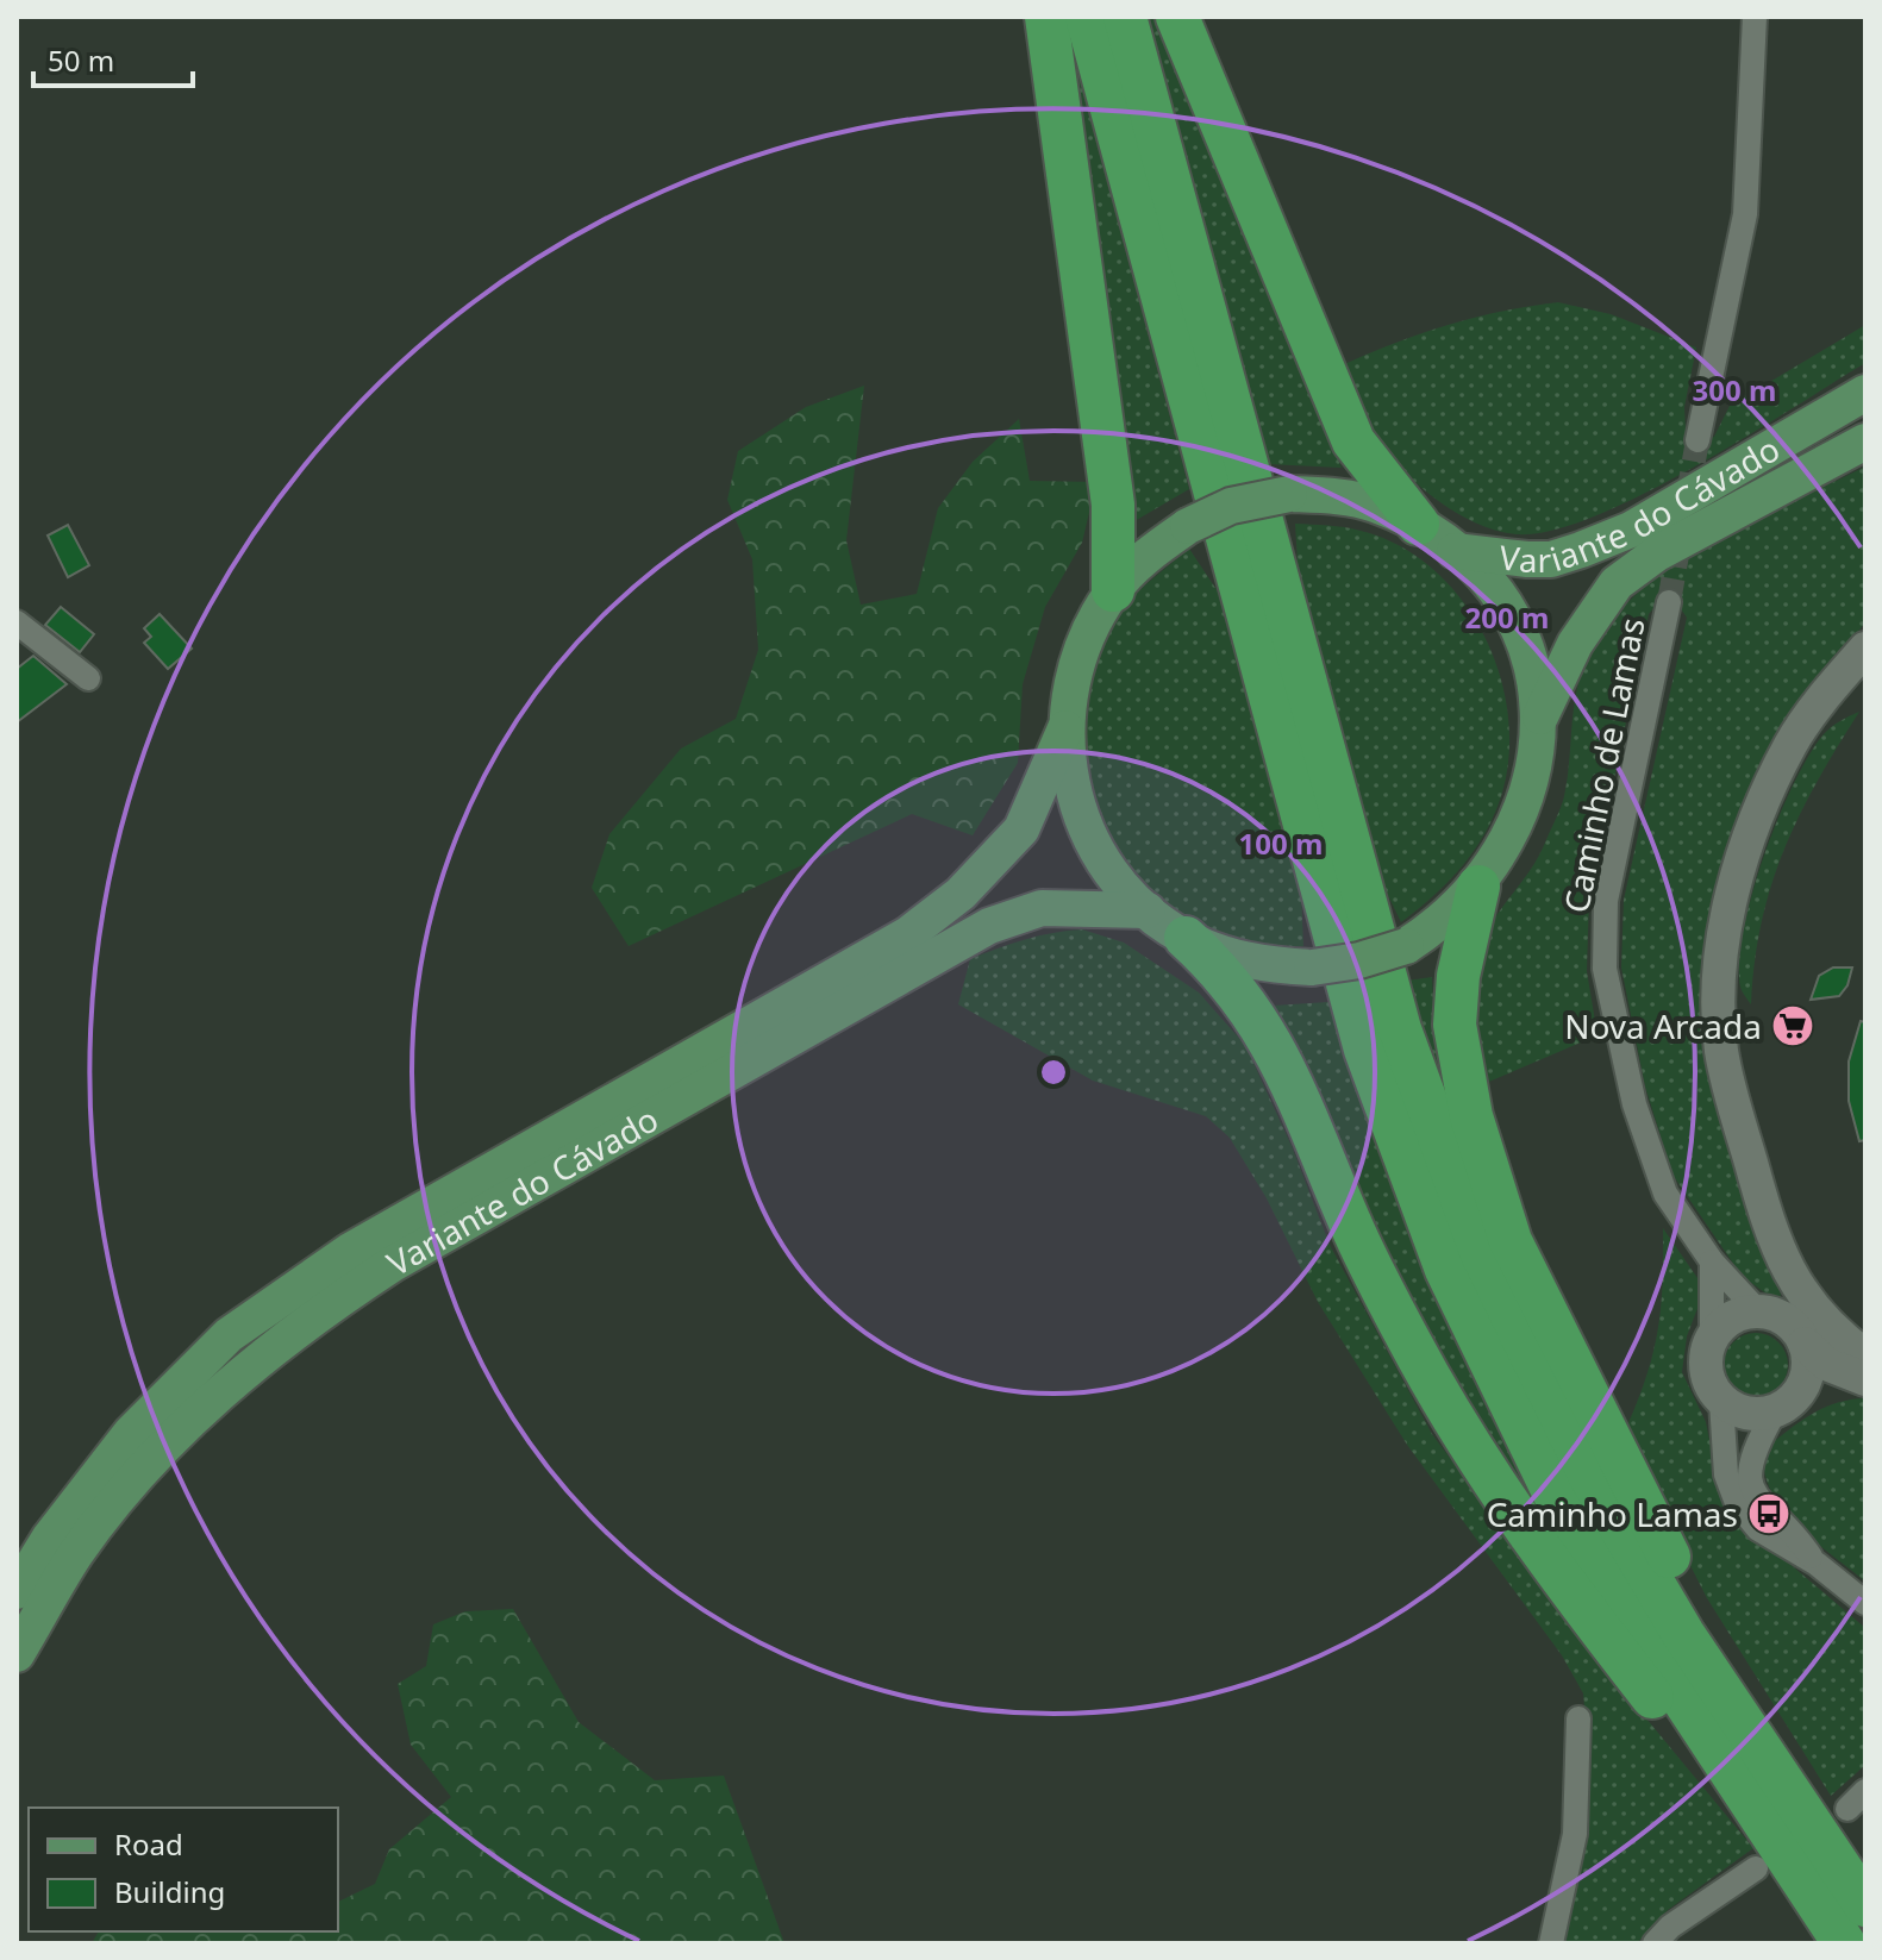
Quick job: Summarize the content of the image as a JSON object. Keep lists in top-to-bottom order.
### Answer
{
  "streets": {
    "main road": ["Variante do Cávado"],
    "street": ["Caminho de Lamas"]
  },
  "places": {
    "supermarket": ["Nova Arcada"],
    "bus stop": ["Caminho Lamas"]
  },
  "legend": ["Road", "Building"],
  "scale_bar": "50 m",
  "rings": ["300 m", "200 m", "100 m"]
}
